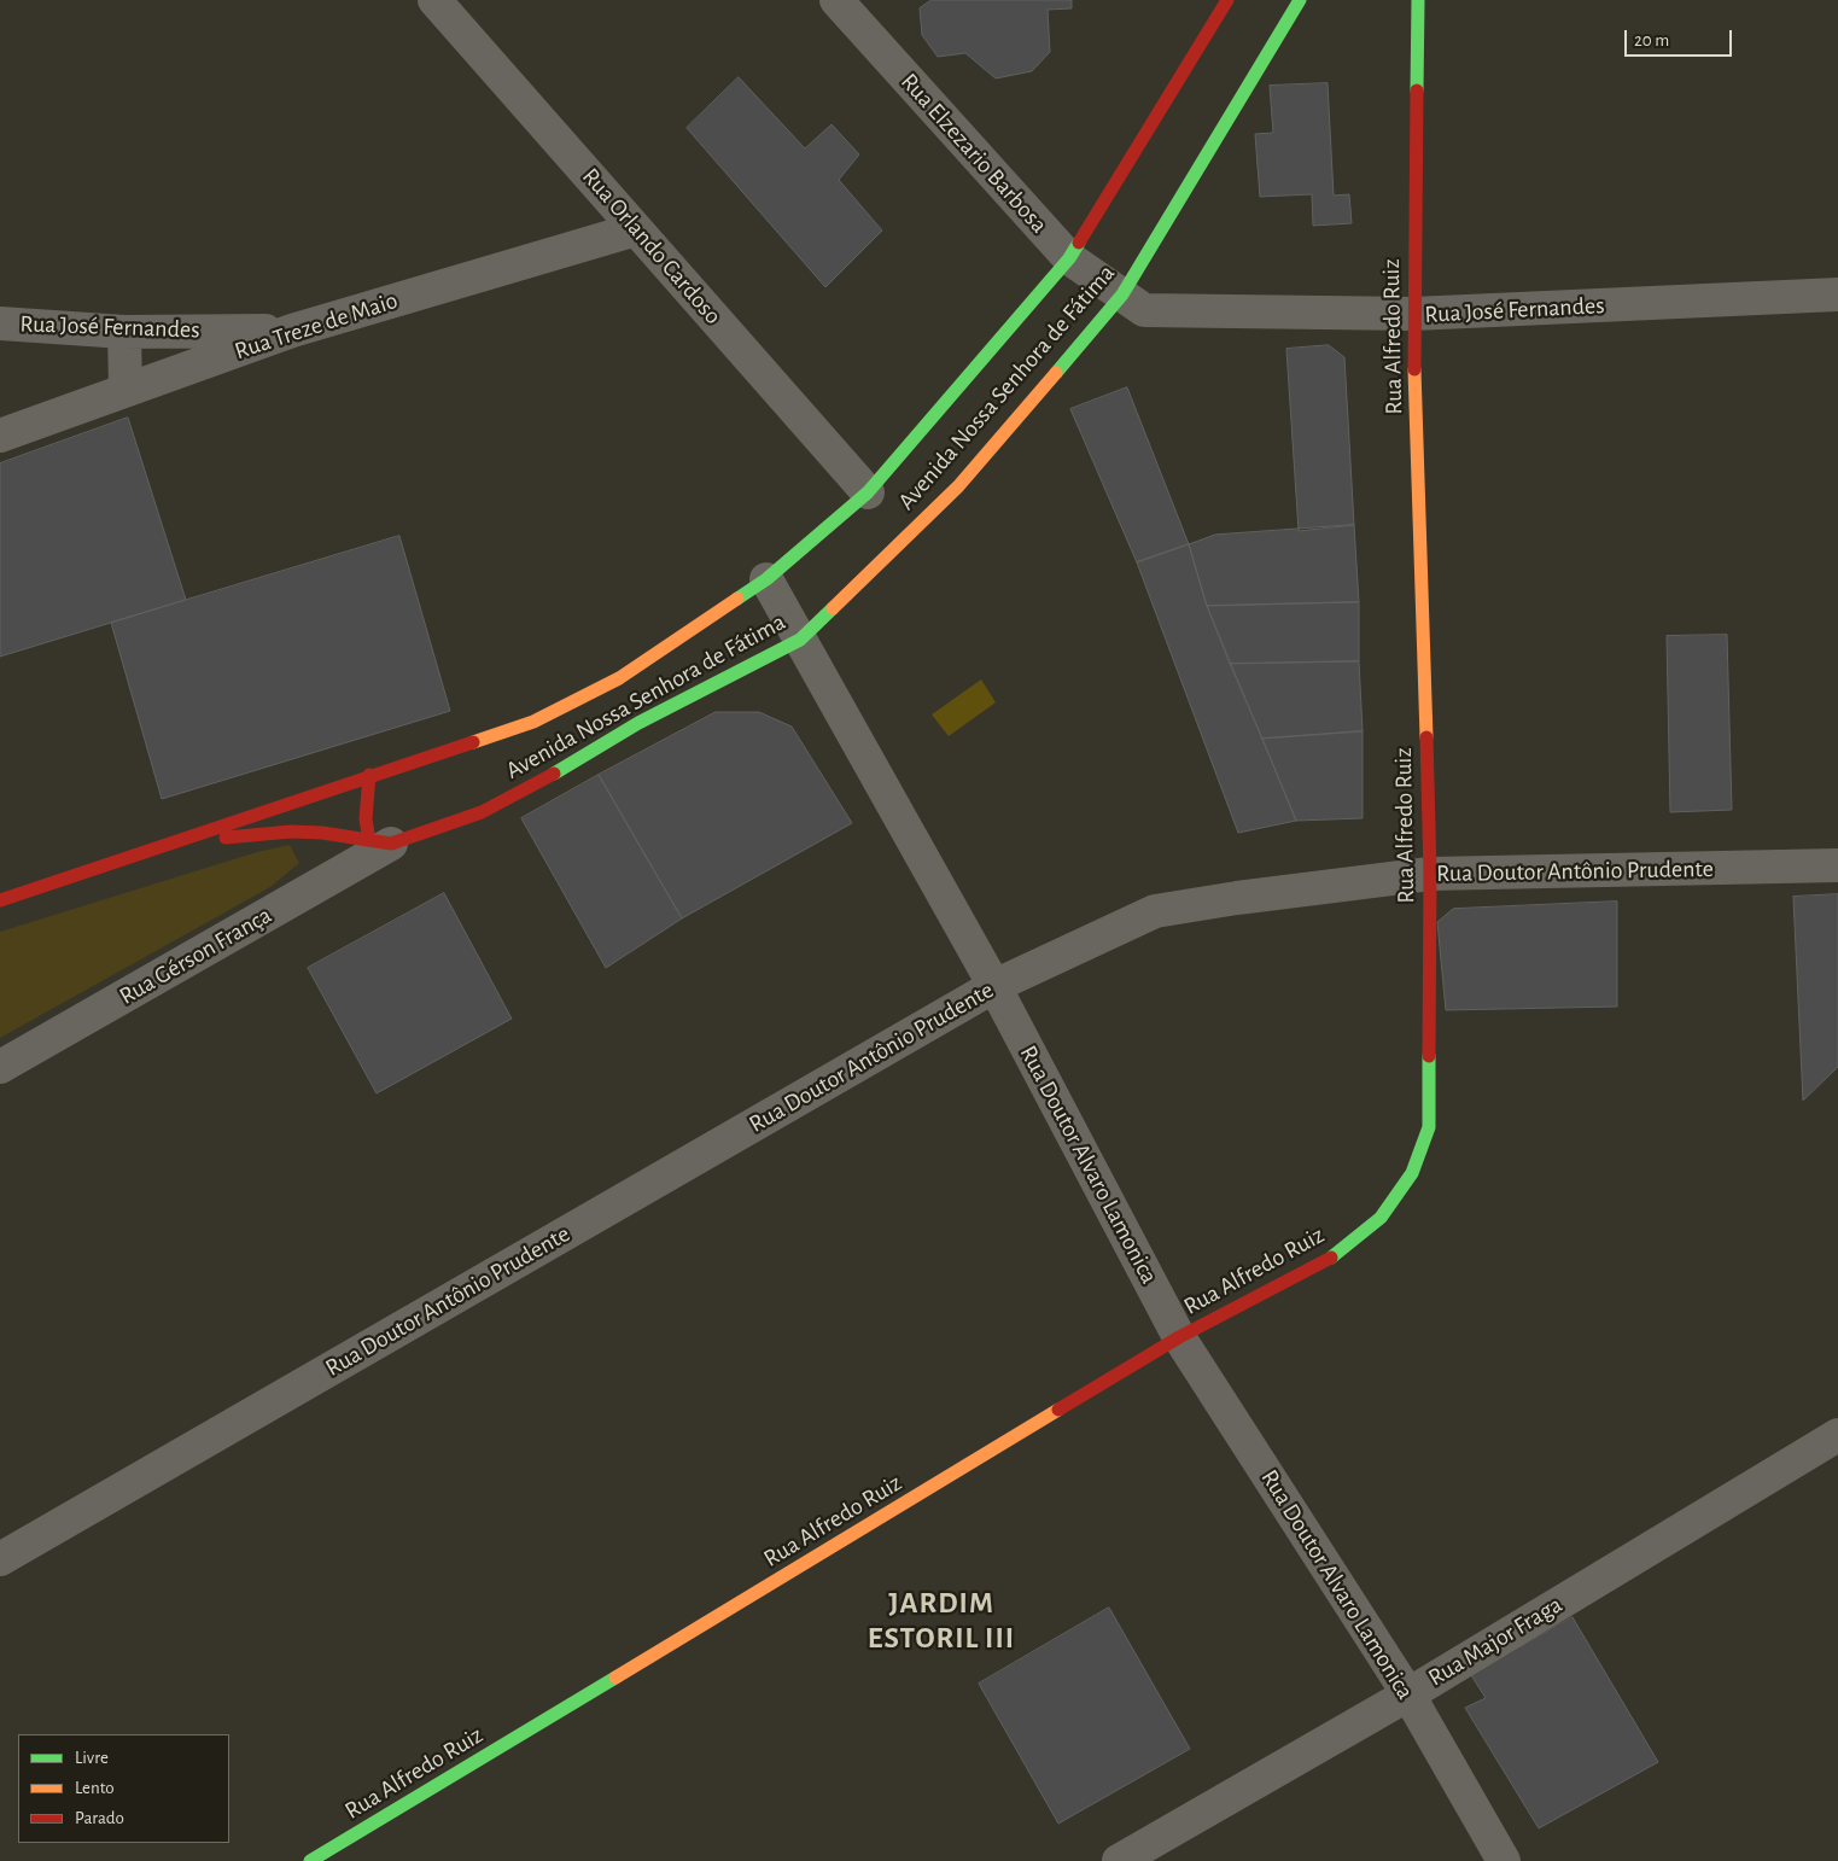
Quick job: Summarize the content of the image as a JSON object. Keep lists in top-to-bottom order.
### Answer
{
  "streets": {
    "street": [
      "Rua Elzezario Barbosa",
      "Rua Orlando Cardoso",
      "Rua José Fernandes",
      "Rua Treze de Maio",
      "Rua Alfredo Ruiz",
      "Avenida Nossa Senhora de Fátima",
      "Rua Doutor Antônio Prudente",
      "Rua Gérson França",
      "Rua Doutor Alvaro Lamonica",
      "Rua Major Fraga"
    ]
  },
  "crossings": [
    ["Rua Elzezario Barbosa", "Rua José Fernandes"],
    ["Rua Elzezario Barbosa", "Avenida Nossa Senhora de Fátima"],
    ["Rua Orlando Cardoso", "Rua Treze de Maio"],
    ["Rua Orlando Cardoso", "Avenida Nossa Senhora de Fátima"],
    ["Rua José Fernandes", "Rua Treze de Maio"],
    ["Rua José Fernandes", "Rua Alfredo Ruiz"],
    ["Rua José Fernandes", "Avenida Nossa Senhora de Fátima"],
    ["Rua Alfredo Ruiz", "Rua Doutor Antônio Prudente"],
    ["Rua Alfredo Ruiz", "Rua Doutor Alvaro Lamonica"],
    ["Avenida Nossa Senhora de Fátima", "Rua Gérson França"],
    ["Avenida Nossa Senhora de Fátima", "Rua Doutor Alvaro Lamonica"],
    ["Rua Doutor Antônio Prudente", "Rua Doutor Alvaro Lamonica"],
    ["Rua Doutor Alvaro Lamonica", "Rua Major Fraga"]
  ],
  "districts": ["JARDIM ESTORIL III"],
  "legend": ["Livre", "Lento", "Parado"],
  "scale_bar": "20 m"
}
